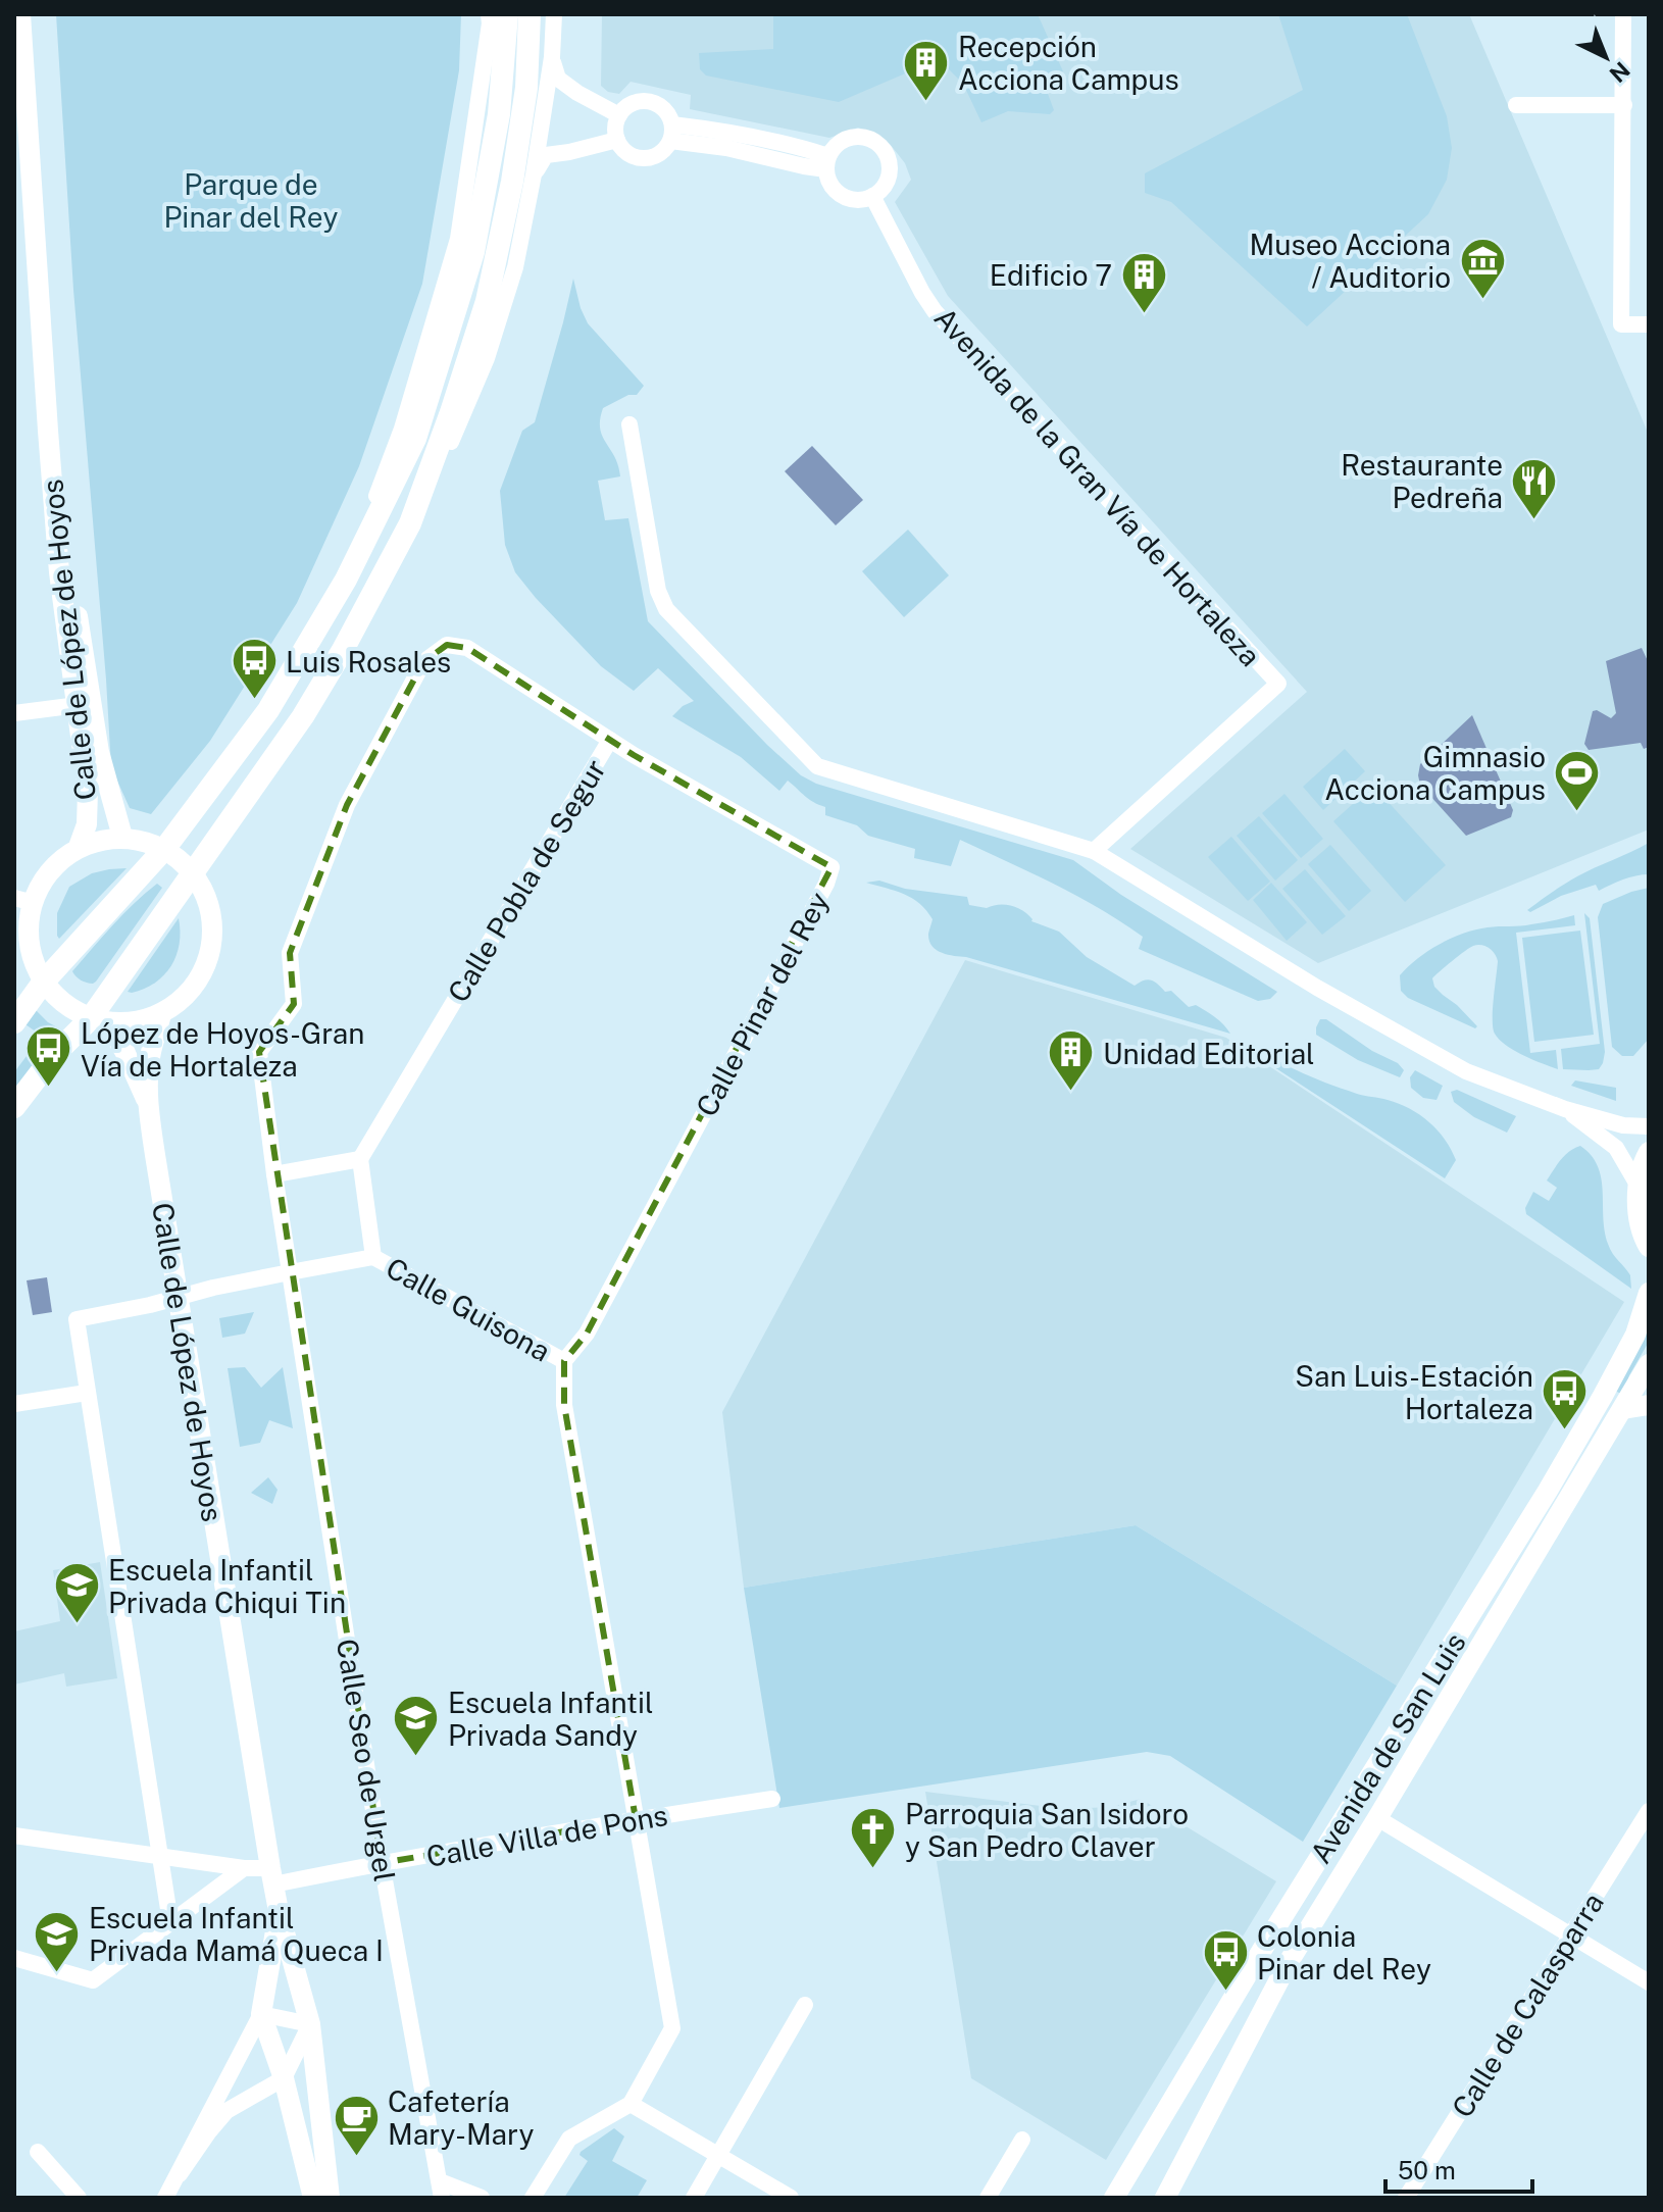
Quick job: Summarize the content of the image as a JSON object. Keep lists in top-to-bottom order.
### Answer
{
  "streets": {
    "street": [
      "Avenida de la Gran Vía de Hortaleza",
      "Calle de López de Hoyos",
      "Calle Pobla de Segur",
      "Calle Pinar del Rey",
      "Calle Guisona",
      "Avenida de San Luis",
      "Calle Seo de Urgel",
      "Calle Villa de Pons",
      "Calle de Calasparra"
    ]
  },
  "crossings": [
    ["Calle de López de Hoyos", "Calle Villa de Pons"],
    ["Calle Pobla de Segur", "Calle Pinar del Rey"],
    ["Calle Pobla de Segur", "Calle Seo de Urgel"],
    ["Calle Pinar del Rey", "Calle Guisona"],
    ["Calle Seo de Urgel", "Calle Villa de Pons"]
  ],
  "parks": ["Parque de Pinar del Rey"],
  "places": {
    "building": ["Recepción Acciona Campus", "Edificio 7", "Unidad Editorial"],
    "museum": ["Museo Acciona / Auditorio"],
    "restaurant": ["Restaurante Pedreña"],
    "bus stop": [
      "Luis Rosales",
      "López de Hoyos-Gran Vía de Hortaleza",
      "San Luis-Estación Hortaleza",
      "Colonia Pinar del Rey"
    ],
    "sports": ["Gimnasio Acciona Campus"],
    "school or university": ["Escuela Infantil Privada Chiqui Tin", "Escuela Infantil Privada Sandy", "Escuela Infantil Privada Mamá Queca I"],
    "church": ["Parroquia San Isidoro y San Pedro Claver"],
    "cafe": ["Cafetería Mary-Mary"]
  },
  "scale_bar": "50 m",
  "north": "bottom right"
}
